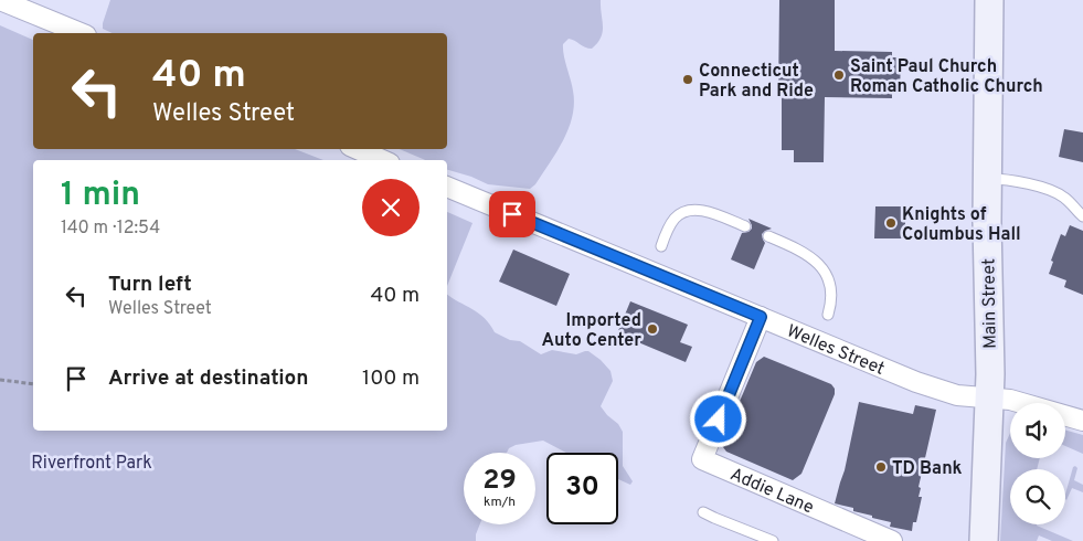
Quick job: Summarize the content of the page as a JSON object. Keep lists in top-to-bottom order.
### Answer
{
  "streets": {
    "main road": ["Main Street"],
    "street": ["Welles Street", "Addie Lane"]
  },
  "crossings": [
    ["Main Street", "Welles Street"],
    ["Welles Street", "Addie Lane"]
  ],
  "parks": ["Riverfront Park"],
  "places": [
    "Saint Paul Church Roman Catholic Church",
    "Connecticut Park and Ride",
    "Knights of Columbus Hall",
    "Imported Auto Center",
    "TD Bank"
  ],
  "page": {
    "turn": ["40 m", "Welles Street"],
    "heading": ["1 min", "140 m · 12:54"],
    "list": [
      {
        "name": "Turn left",
        "note": "Welles Street",
        "value": "40 m"
      },
      {
        "name": "Arrive at destination",
        "value": "100 m"
      }
    ],
    "speed": "29 km/h",
    "limit": "30"
  }
}
